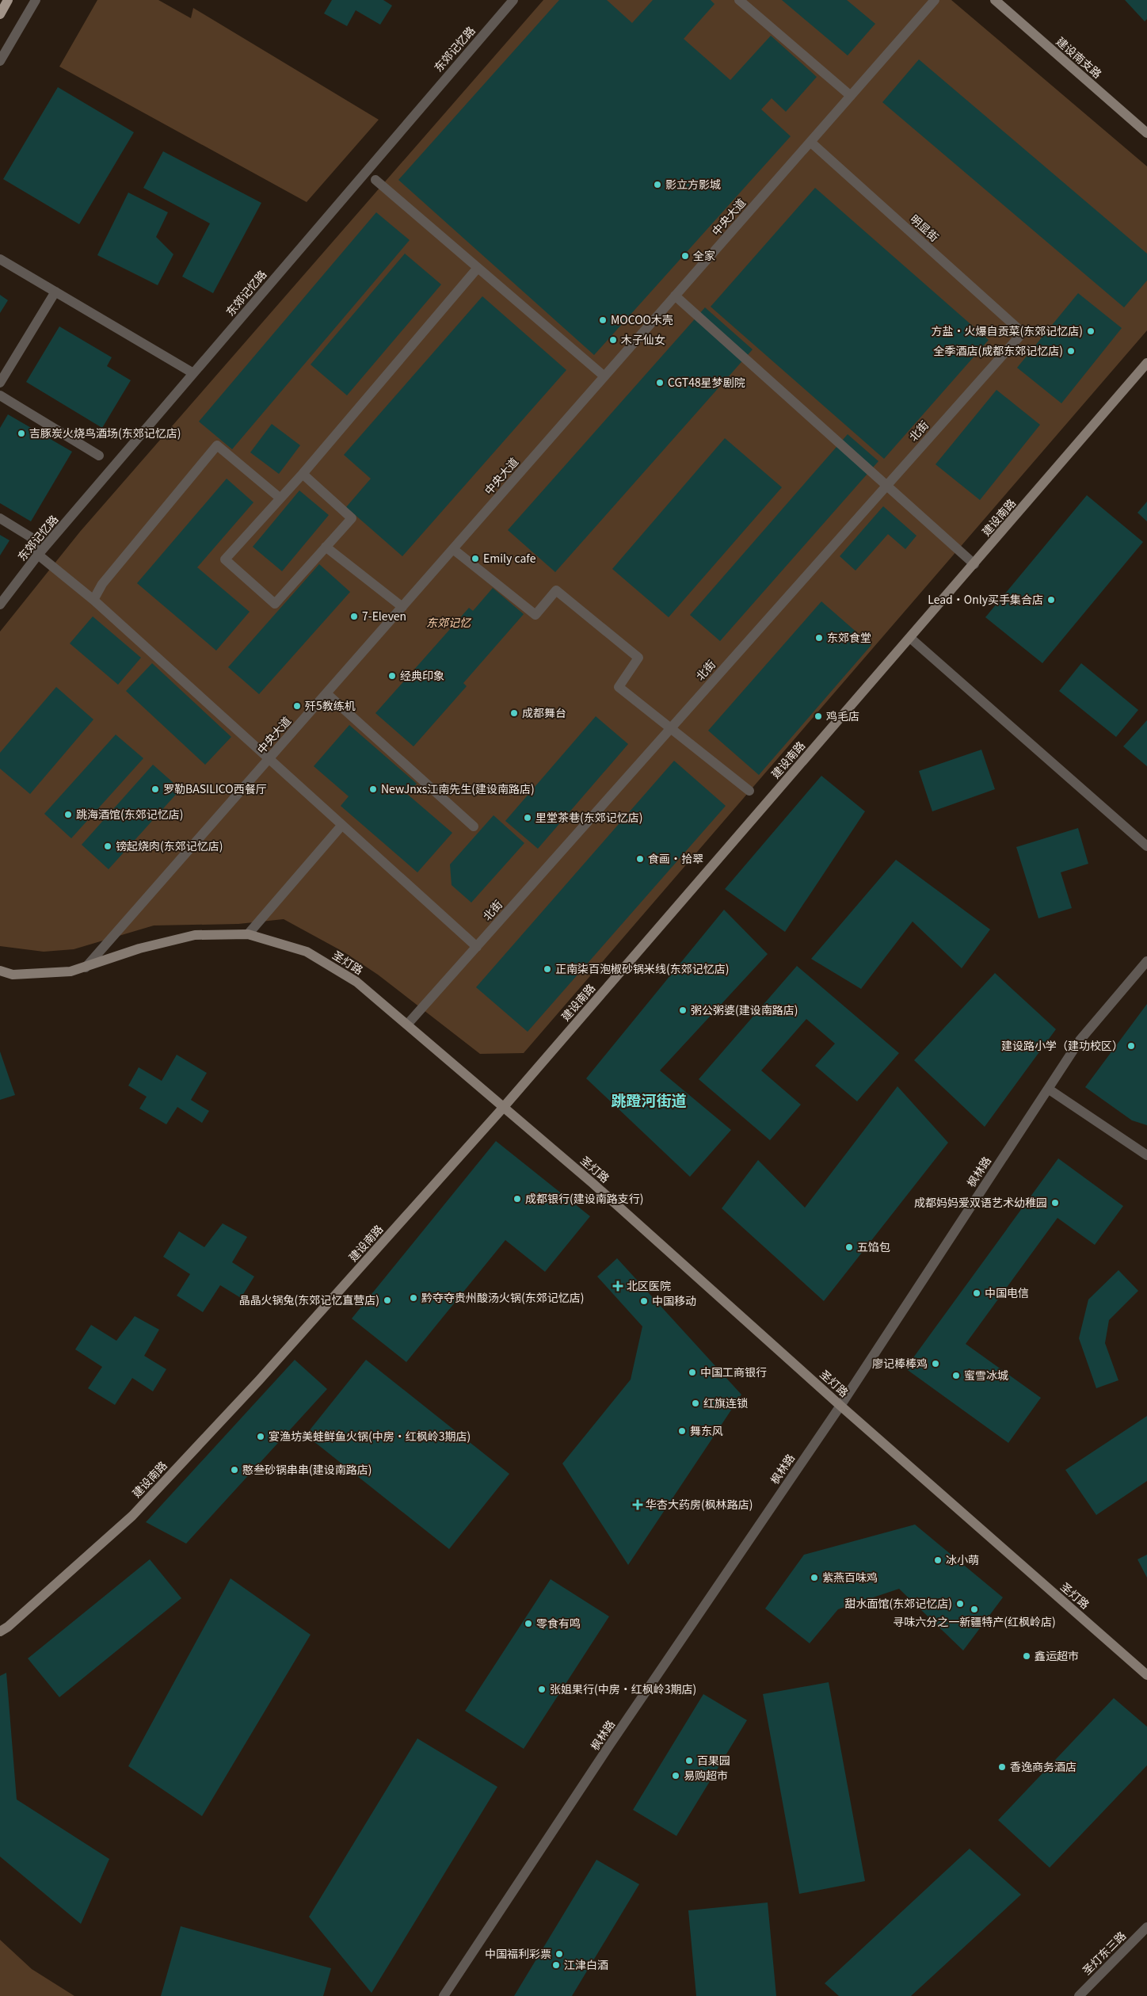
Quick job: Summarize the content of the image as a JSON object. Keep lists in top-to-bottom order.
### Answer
{
  "streets": {
    "street": [
      "东郊记忆路",
      "建设南支路",
      "中央大道",
      "明显街",
      "北街",
      "建设南路",
      "圣灯路",
      "枫林路",
      "圣灯东三路"
    ]
  },
  "crossings": [
    ["中央大道", "明显街"],
    ["中央大道", "圣灯路"],
    ["明显街", "北街"],
    ["北街", "圣灯路"],
    ["建设南路", "圣灯路"],
    ["圣灯路", "枫林路"]
  ],
  "districts": ["跳蹬河街道"],
  "parks": ["东郊记忆"],
  "places": {
    "other": [
      "影立方影城",
      "全家",
      "MOCOO木壳",
      "方盐·火爆自贡菜(东郊记忆店)",
      "木子仙女",
      "全季酒店(成都东郊记忆店)",
      "CGT48星梦剧院",
      "吉豚炭火烧鸟酒场(东郊记忆店)",
      "Emily cafe",
      "Lead·Only买手集合店",
      "7-Eleven",
      "东郊食堂",
      "经典印象",
      "歼5教练机",
      "成都舞台",
      "鸡毛店",
      "罗勒BASILICO西餐厅",
      "NewJnxs江南先生(建设南路店)",
      "跳海酒馆(东郊记忆店)",
      "里堂茶巷(东郊记忆店)",
      "镑起烧肉(东郊记忆店)",
      "食画·拾翠",
      "正南柒百泡椒砂锅米线(东郊记忆店)",
      "粥公粥婆(建设南路店)",
      "建设路小学（建功校区）",
      "成都银行(建设南路支行)",
      "成都妈妈爱双语艺术幼稚园",
      "五馅包",
      "中国电信",
      "黔夺夺贵州酸汤火锅(东郊记忆店)",
      "晶晶火锅兔(东郊记忆直营店)",
      "中国移动",
      "廖记棒棒鸡",
      "中国工商银行",
      "蜜雪冰城",
      "红旗连锁",
      "舞东风",
      "宴渔坊美蛙鲜鱼火锅(中房·红枫岭3期店)",
      "憨叁砂锅串串(建设南路店)",
      "冰小萌",
      "紫燕百味鸡",
      "甜水面馆(东郊记忆店)",
      "寻味六分之一新疆特产(红枫岭店)",
      "零食有鸣",
      "鑫运超市",
      "张姐果行(中房·红枫岭3期店)",
      "百果园",
      "香逸商务酒店",
      "易购超市",
      "中国福利彩票",
      "江津白酒"
    ],
    "health": ["北区医院", "华杏大药房(枫林路店)"]
  }
}
